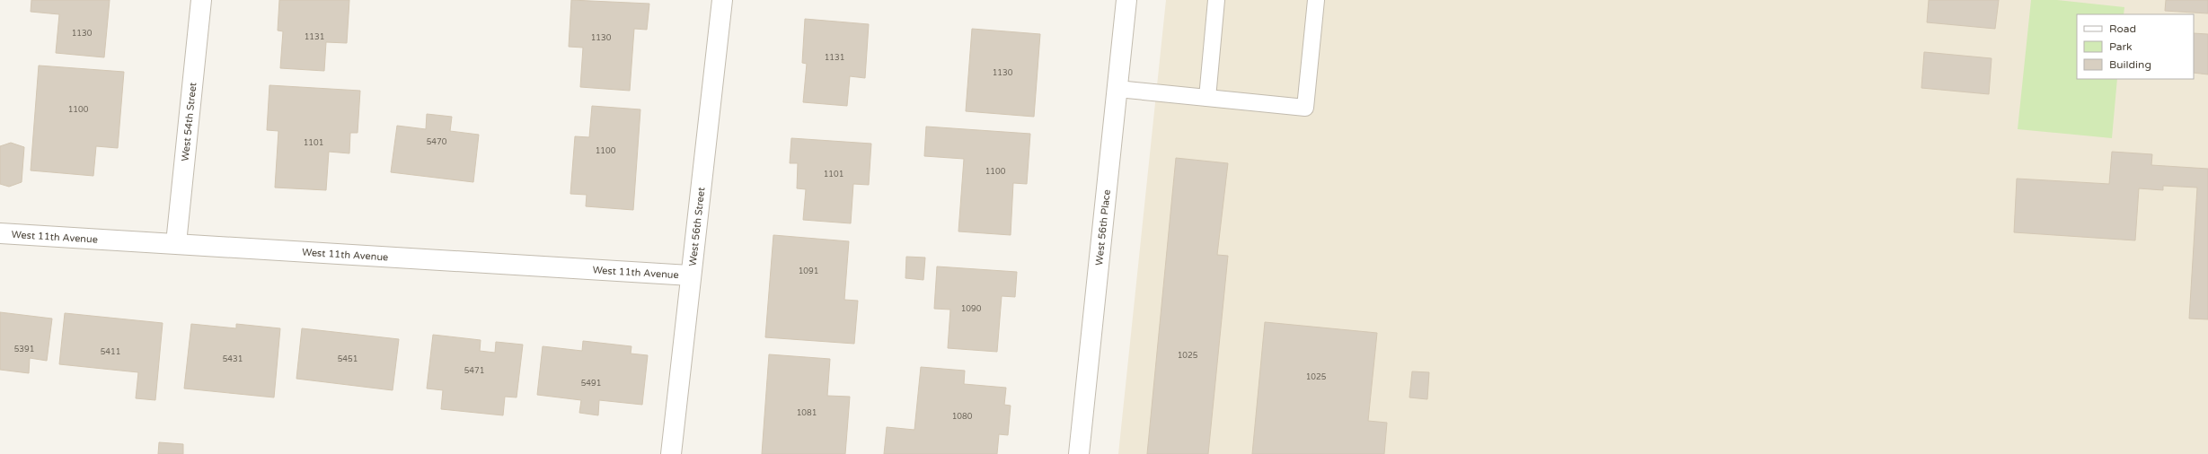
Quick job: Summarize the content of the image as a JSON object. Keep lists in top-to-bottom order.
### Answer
{
  "streets": {
    "street": [
      "West 54th Street",
      "West 56th Street",
      "West 56th Place",
      "West 11th Avenue"
    ]
  },
  "crossings": [
    ["West 54th Street", "West 11th Avenue"],
    ["West 56th Street", "West 11th Avenue"]
  ],
  "house_numbers": [
    "1130",
    "1131",
    "1130",
    "1131",
    "1130",
    "1100",
    "5470",
    "1101",
    "1100",
    "1100",
    "1101",
    "1091",
    "1090",
    "5391",
    "5411",
    "1025",
    "5431",
    "5451",
    "5471",
    "1025",
    "5491",
    "1081",
    "1080"
  ],
  "legend": ["Road", "Park", "Building"]
}
